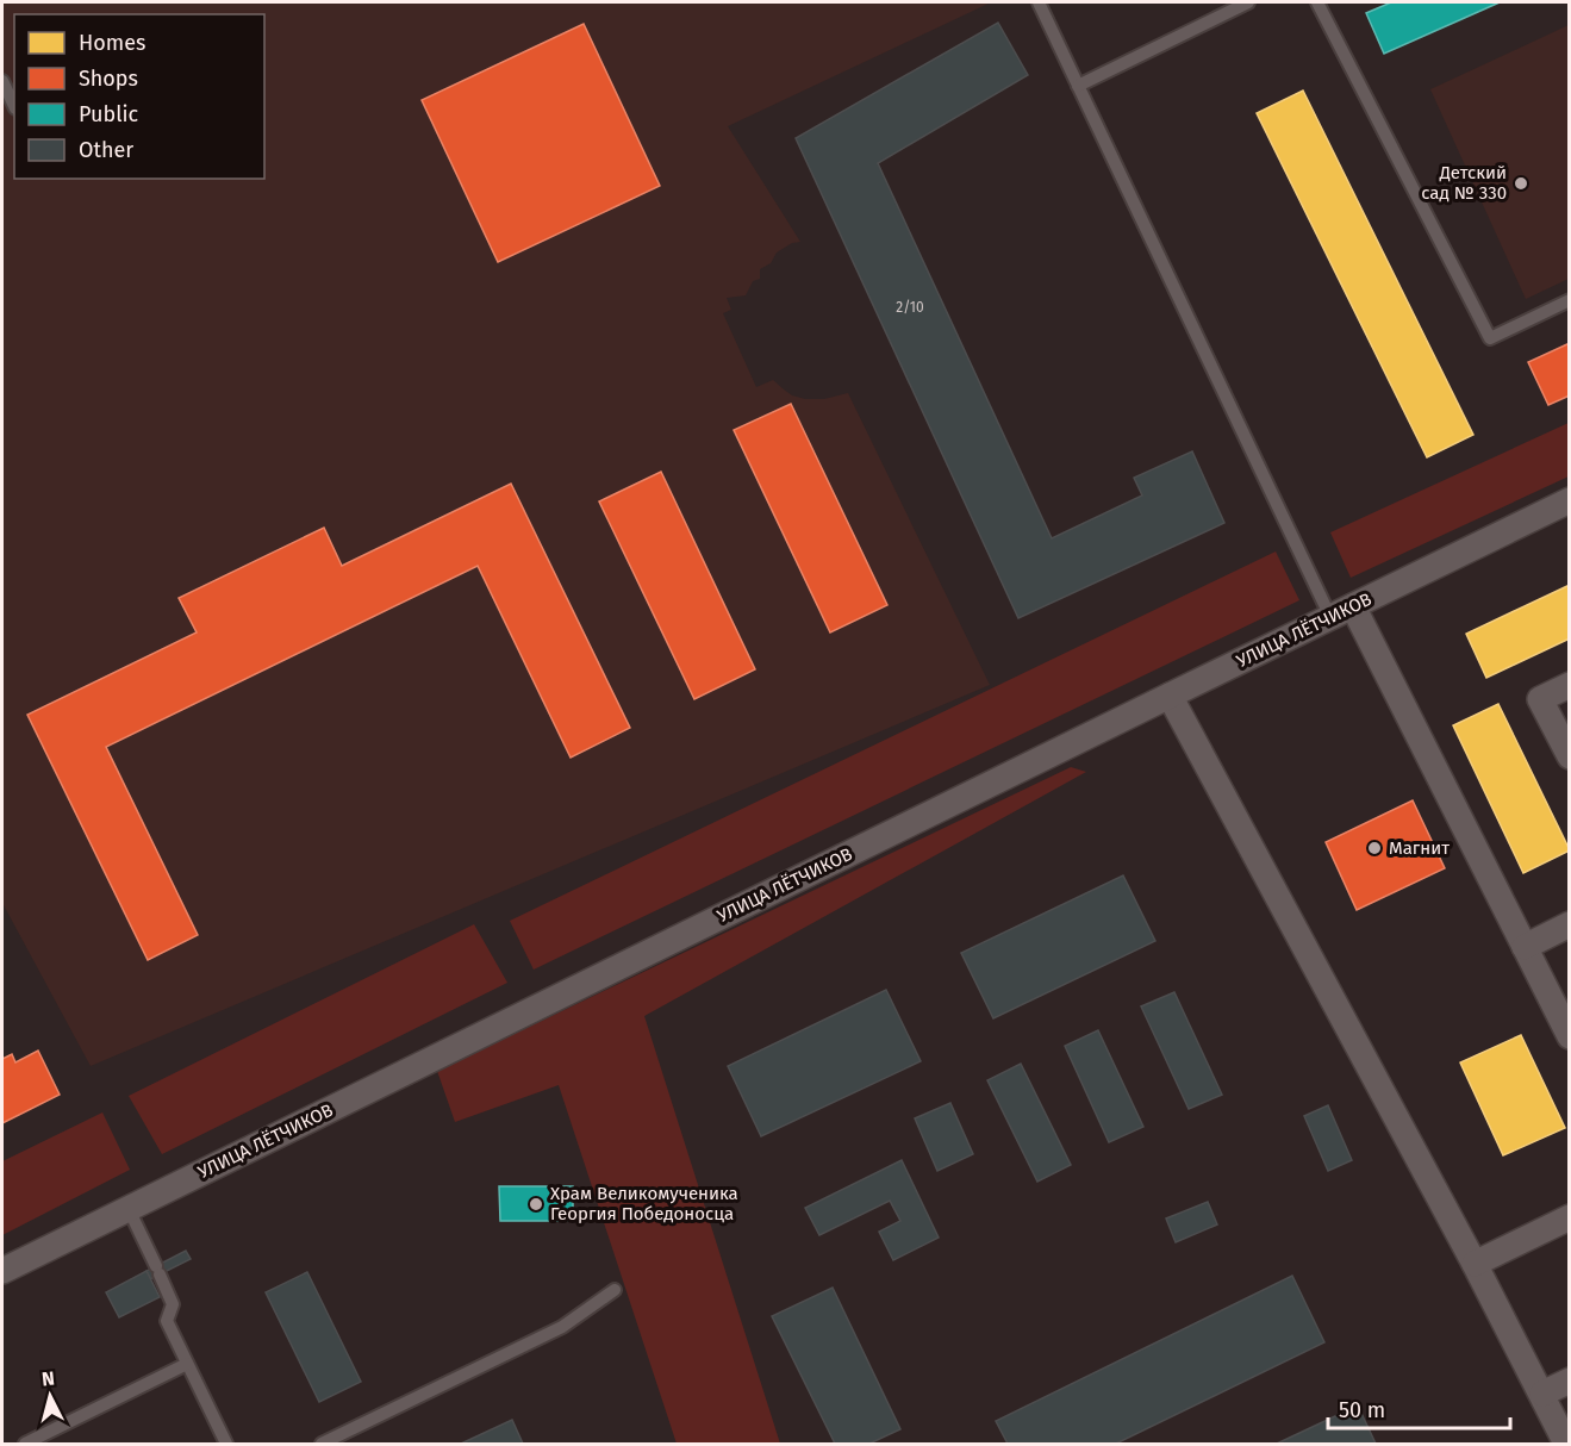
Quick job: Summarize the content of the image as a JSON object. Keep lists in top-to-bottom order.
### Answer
{
  "streets": {
    "street": ["УЛИЦА ЛЁТЧИКОВ"]
  },
  "places": ["Детский сад № 330", "Магнит", "Храм Великомученика Георгия Победоносца"],
  "house_numbers": ["2/10"],
  "legend": [
    "Homes",
    "Shops",
    "Public",
    "Other"
  ],
  "scale_bar": "50 m",
  "north": "top"
}
